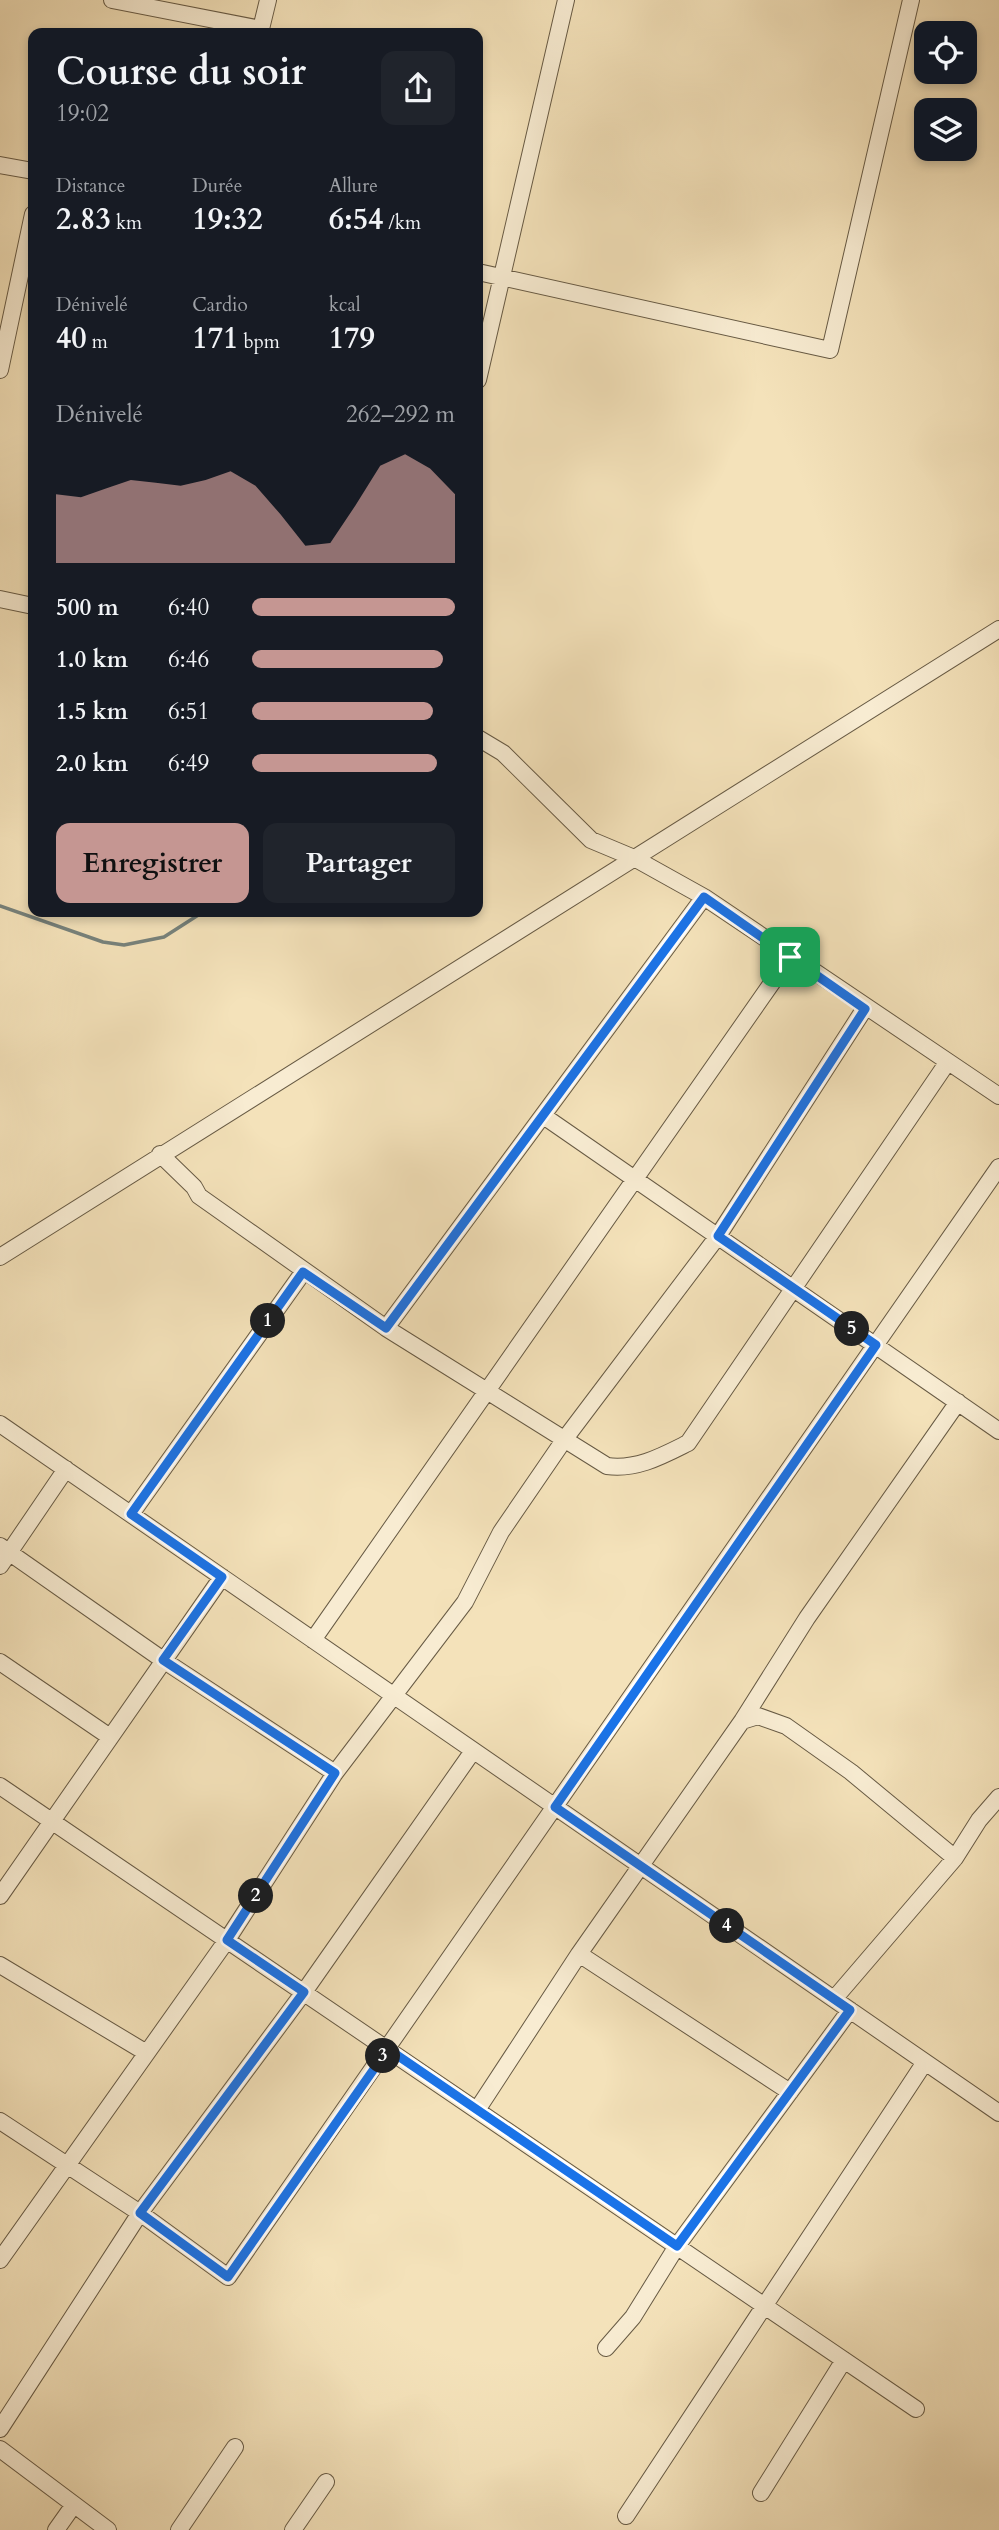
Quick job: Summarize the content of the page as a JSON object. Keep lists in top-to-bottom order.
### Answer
{
  "page": {
    "heading": ["Course du soir", "19:02"],
    "stats": [
      ["Distance", "2.83 km"],
      ["Durée", "19:32"],
      ["Allure", "6:54 /km"],
      ["Dénivelé", "40 m"],
      ["Cardio", "171 bpm"],
      ["kcal", "179"]
    ],
    "chart": ["Dénivelé", "262–292 m"],
    "list": [
      {
        "name": "500 m",
        "note": "6:40"
      },
      {
        "name": "1.0 km",
        "note": "6:46"
      },
      {
        "name": "1.5 km",
        "note": "6:51"
      },
      {
        "name": "2.0 km",
        "note": "6:49"
      }
    ],
    "buttons": ["Enregistrer", "Partager"],
    "pins": [
      "1",
      "5",
      "2",
      "4",
      "3"
    ]
  }
}
